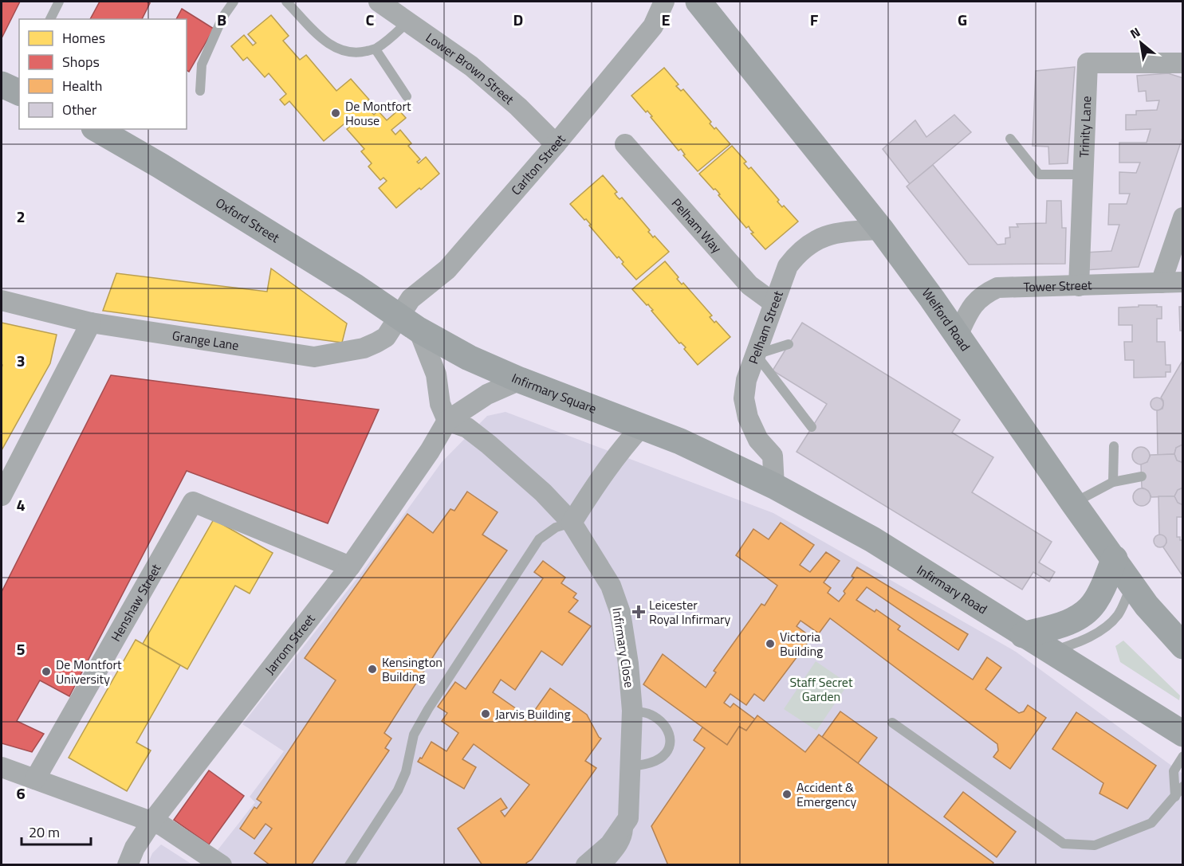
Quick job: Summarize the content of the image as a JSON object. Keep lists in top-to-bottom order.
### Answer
{
  "streets": {
    "main road": [
      "Oxford Street",
      "Welford Road",
      "Infirmary Square",
      "Infirmary Road"
    ],
    "street": [
      "Lower Brown Street",
      "Trinity Lane",
      "Carlton Street",
      "Pelham Way",
      "Tower Street",
      "Pelham Street",
      "Grange Lane",
      "Henshaw Street",
      "Jarrom Street",
      "Infirmary Close"
    ]
  },
  "crossings": [
    ["Lower Brown Street", "Carlton Street"],
    ["Trinity Lane", "Tower Street"],
    ["Carlton Street", "Oxford Street"],
    ["Carlton Street", "Grange Lane"],
    ["Carlton Street", "Infirmary Square"],
    ["Oxford Street", "Grange Lane"],
    ["Oxford Street", "Infirmary Square"],
    ["Pelham Way", "Pelham Street"],
    ["Tower Street", "Welford Road"],
    ["Welford Road", "Pelham Street"],
    ["Pelham Street", "Infirmary Road"],
    ["Grange Lane", "Infirmary Square"],
    ["Infirmary Square", "Infirmary Road"],
    ["Infirmary Square", "Jarrom Street"],
    ["Henshaw Street", "Jarrom Street"]
  ],
  "parks": ["Staff Secret Garden"],
  "places": {
    "other": [
      "De Montfort House",
      "Victoria Building",
      "Kensington Building",
      "De Montfort University",
      "Jarvis Building",
      "Accident & Emergency"
    ],
    "health": ["Leicester Royal Infirmary"]
  },
  "legend": [
    "Homes",
    "Shops",
    "Health",
    "Other"
  ],
  "scale_bar": "20 m",
  "north": "top left",
  "grid": {
    "columns": [
      "B",
      "C",
      "D",
      "E",
      "F",
      "G"
    ],
    "rows": [
      "2",
      "3",
      "4",
      "5",
      "6"
    ]
  }
}
